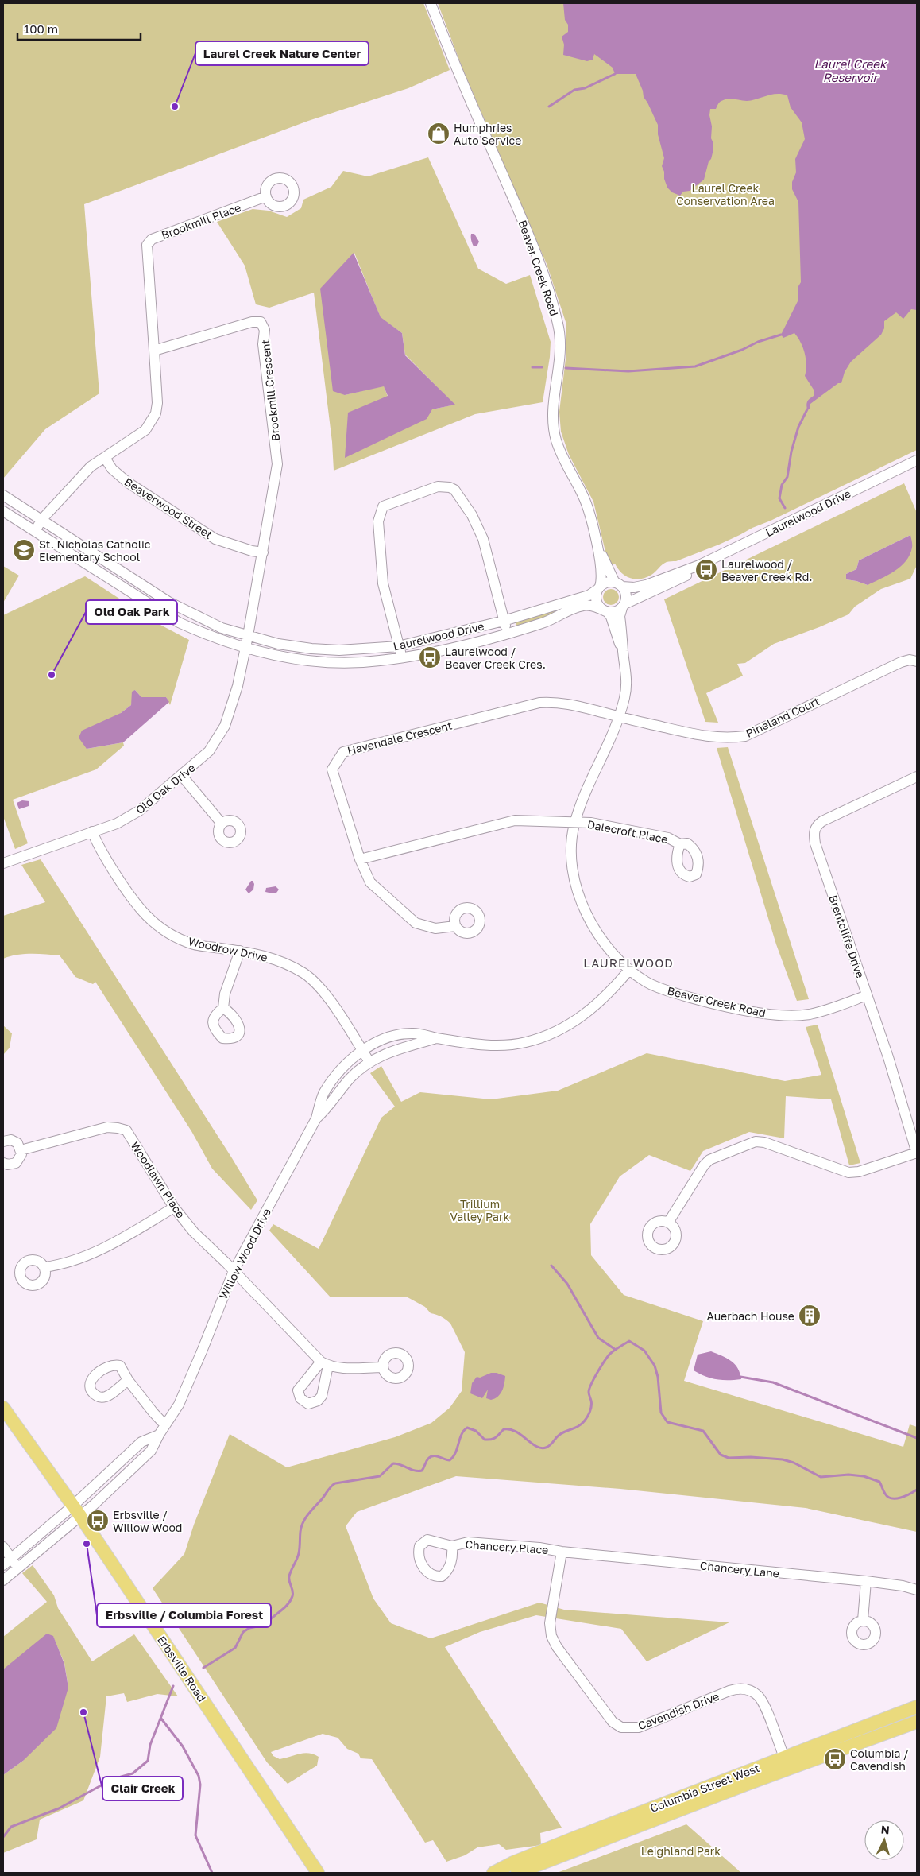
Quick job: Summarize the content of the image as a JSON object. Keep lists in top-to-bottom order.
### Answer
{
  "streets": {
    "main road": ["Erbsville Road", "Columbia Street West"],
    "street": [
      "Brookmill Place",
      "Beaver Creek Road",
      "Brookmill Crescent",
      "Beaverwood Street",
      "Laurelwood Drive",
      "Pineland Court",
      "Havendale Crescent",
      "Old Oak Drive",
      "Dalecroft Place",
      "Brentcliffe Drive",
      "Woodrow Drive",
      "Woodlawn Place",
      "Willow Wood Drive",
      "Chancery Place",
      "Chancery Lane",
      "Cavendish Drive"
    ]
  },
  "crossings": [
    ["Brookmill Place", "Brookmill Crescent"],
    ["Beaver Creek Road", "Laurelwood Drive"],
    ["Beaver Creek Road", "Pineland Court"],
    ["Beaver Creek Road", "Havendale Crescent"],
    ["Beaver Creek Road", "Dalecroft Place"],
    ["Beaver Creek Road", "Brentcliffe Drive"],
    ["Beaver Creek Road", "Willow Wood Drive"],
    ["Brookmill Crescent", "Beaverwood Street"],
    ["Brookmill Crescent", "Laurelwood Drive"],
    ["Brookmill Crescent", "Old Oak Drive"],
    ["Laurelwood Drive", "Old Oak Drive"],
    ["Pineland Court", "Havendale Crescent"],
    ["Old Oak Drive", "Woodrow Drive"],
    ["Woodrow Drive", "Willow Wood Drive"],
    ["Woodlawn Place", "Willow Wood Drive"],
    ["Willow Wood Drive", "Erbsville Road"],
    ["Chancery Place", "Chancery Lane"],
    ["Chancery Place", "Cavendish Drive"],
    ["Chancery Lane", "Cavendish Drive"],
    ["Cavendish Drive", "Columbia Street West"]
  ],
  "districts": ["LAURELWOOD"],
  "water": ["Laurel Creek Reservoir"],
  "parks": ["Laurel Creek Conservation Area", "Trillium Valley Park", "Leighland Park"],
  "places": {
    "other": [
      "Laurel Creek Nature Center",
      "Old Oak Park",
      "Erbsville / Columbia Forest",
      "Clair Creek"
    ],
    "shop": ["Humphries Auto Service"],
    "school or university": ["St. Nicholas Catholic Elementary School"],
    "bus stop": [
      "Laurelwood / Beaver Creek Rd.",
      "Laurelwood / Beaver Creek Cres.",
      "Erbsville / Willow Wood",
      "Columbia / Cavendish"
    ],
    "building": ["Auerbach House"]
  },
  "scale_bar": "100 m",
  "north": "top"
}
